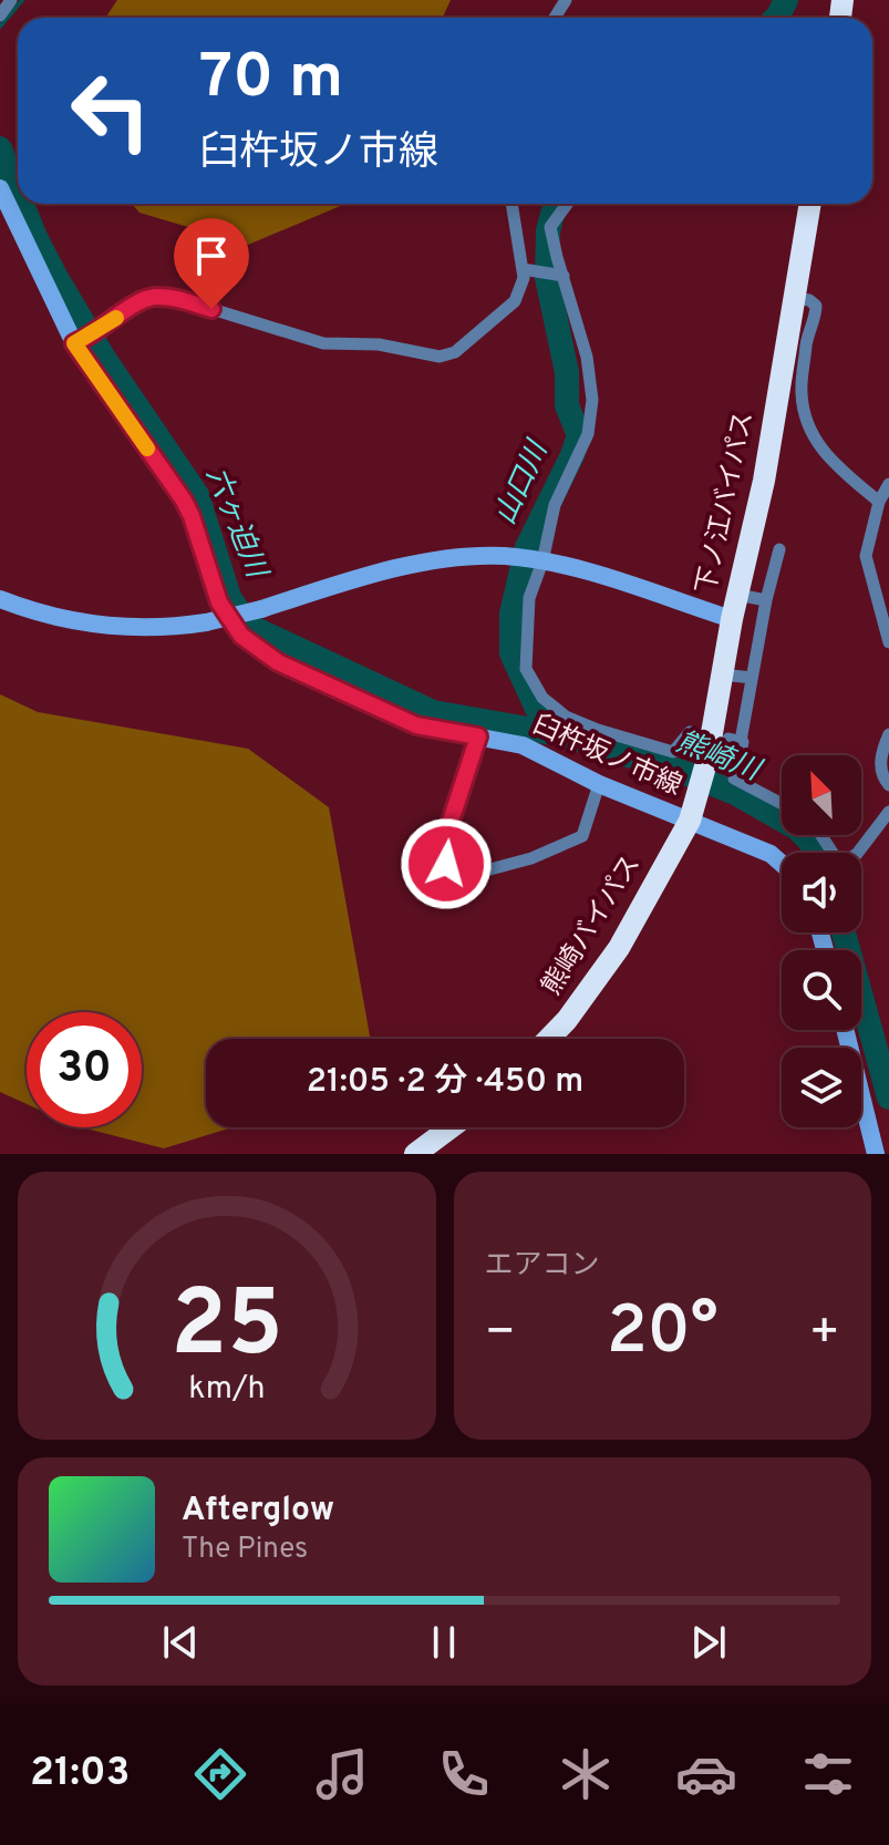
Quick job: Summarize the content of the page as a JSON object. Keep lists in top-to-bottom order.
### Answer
{
  "streets": {
    "highway": ["下ノ江バイパス", "熊崎バイパス"],
    "main road": ["臼杵坂ノ市線"]
  },
  "crossings": [
    ["下ノ江バイパス", "臼杵坂ノ市線"],
    ["下ノ江バイパス", "熊崎バイパス"],
    ["臼杵坂ノ市線", "熊崎バイパス"]
  ],
  "water": ["山口川", "六ヶ迫川", "熊崎川"],
  "north": "top left",
  "page": {
    "turn": ["70 m", "臼杵坂ノ市線"],
    "limit": "30",
    "trip": "21:05 · 2 分 · 450 m",
    "tile": "エアコン",
    "heat": ["−", "20°", "+"],
    "song": ["Afterglow", "The Pines"],
    "tabs": "21:03",
    "gauge": ["25", "km/h"]
  }
}
